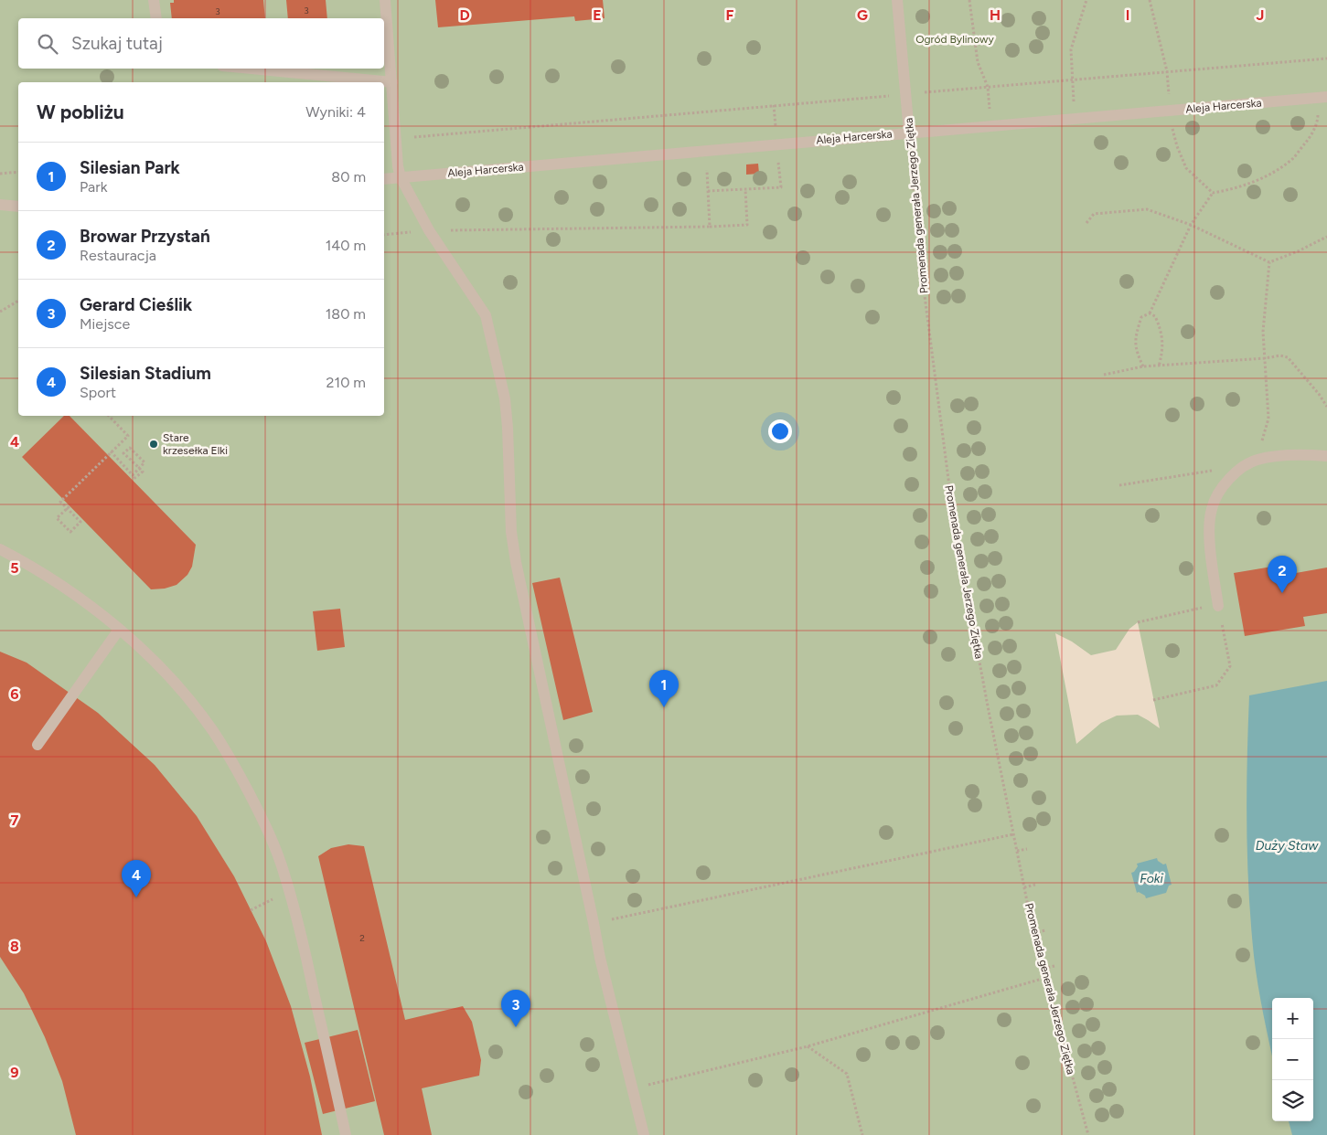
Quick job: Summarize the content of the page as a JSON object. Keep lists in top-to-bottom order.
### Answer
{
  "streets": {
    "street": ["Aleja Harcerska", "Promenada generała Jerzego Ziętka"]
  },
  "crossings": [
    ["Aleja Harcerska", "Promenada generała Jerzego Ziętka"]
  ],
  "water": ["Duży Staw", "Foki"],
  "parks": ["Ogród Bylinowy"],
  "places": ["Stare krzesełka Elki"],
  "house_numbers": ["3", "3", "2"],
  "page": {
    "search": "Szukaj tutaj",
    "heading": ["W pobliżu", "Wyniki: 4"],
    "list": [
      {
        "mark": "1",
        "name": "Silesian Park",
        "note": "Park",
        "value": "80 m"
      },
      {
        "mark": "2",
        "name": "Browar Przystań",
        "note": "Restauracja",
        "value": "140 m"
      },
      {
        "mark": "3",
        "name": "Gerard Cieślik",
        "note": "Miejsce",
        "value": "180 m"
      },
      {
        "mark": "4",
        "name": "Silesian Stadium",
        "note": "Sport",
        "value": "210 m"
      }
    ],
    "pins": [
      "2",
      "1",
      "4",
      "3"
    ],
    "map_buttons": ["+", "−"]
  },
  "grid": {
    "columns": [
      "D",
      "E",
      "F",
      "G",
      "H",
      "I",
      "J"
    ],
    "rows": [
      "4",
      "5",
      "6",
      "7",
      "8",
      "9"
    ]
  }
}
